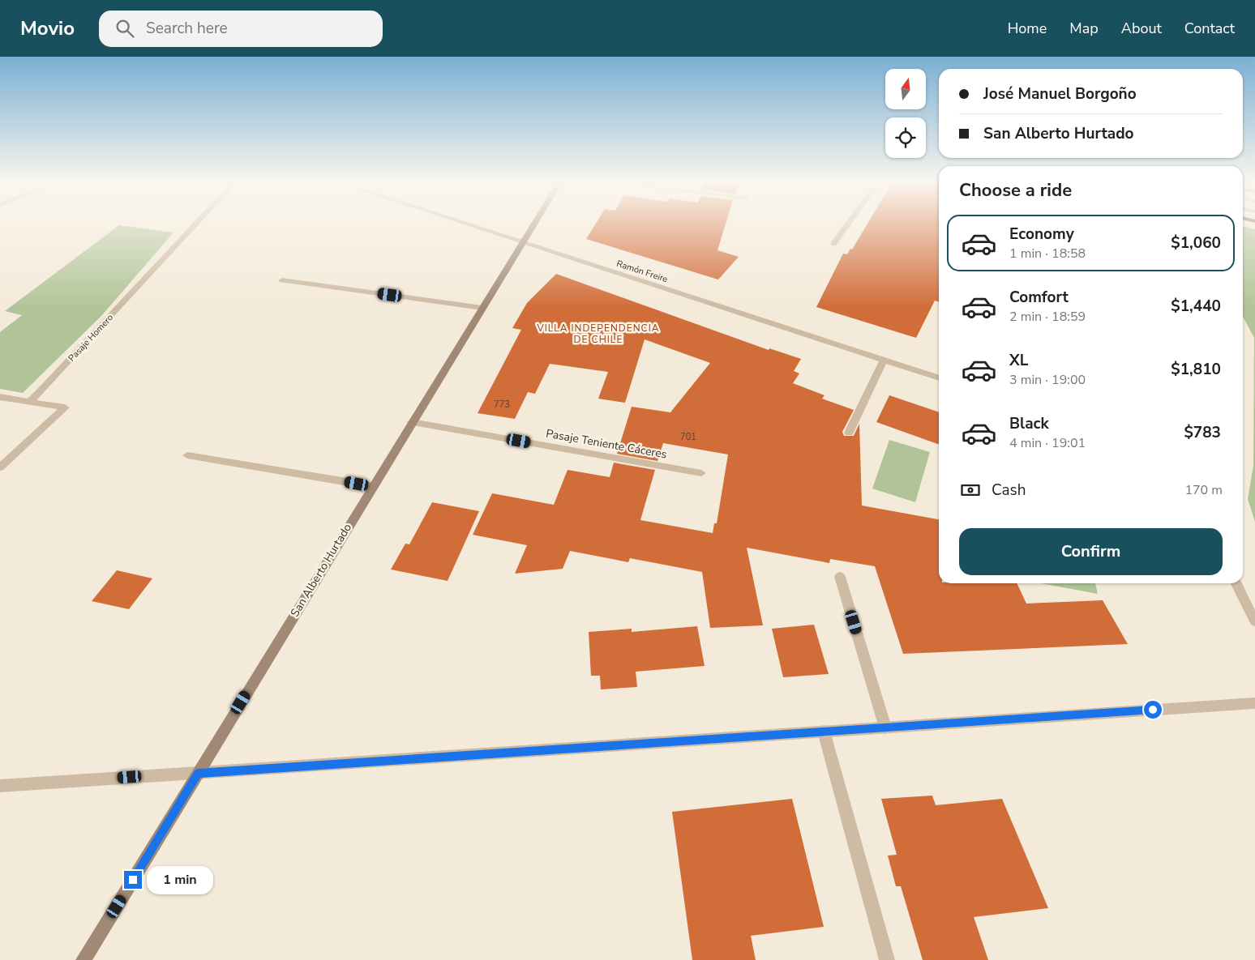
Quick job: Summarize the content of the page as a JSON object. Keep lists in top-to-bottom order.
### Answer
{
  "streets": {
    "main road": ["San Alberto Hurtado"],
    "street": ["Ramón Freire", "Pasaje Homero", "Pasaje Teniente Cáceres"]
  },
  "crossings": [
    ["Ramón Freire", "San Alberto Hurtado"],
    ["Pasaje Teniente Cáceres", "San Alberto Hurtado"]
  ],
  "districts": ["VILLA INDEPENDENCIA DE CHILE"],
  "house_numbers": ["773", "701"],
  "north": "top",
  "page": {
    "header": "Movio",
    "search": "Search here",
    "nav": [
      "Home",
      "Map",
      "About",
      "Contact"
    ],
    "banner": ["José Manuel Borgoño", "San Alberto Hurtado"],
    "heading": "Choose a ride",
    "list": [
      {
        "name": "Economy",
        "note": "1 min · 18:58",
        "value": "$1,060"
      },
      {
        "name": "Comfort",
        "note": "2 min · 18:59",
        "value": "$1,440"
      },
      {
        "name": "XL",
        "note": "3 min · 19:00",
        "value": "$1,810"
      },
      {
        "name": "Black",
        "note": "4 min · 19:01",
        "value": "$783"
      }
    ],
    "pay": ["Cash", "170 m"],
    "buttons": "Confirm",
    "bubble": "1 min"
  }
}
